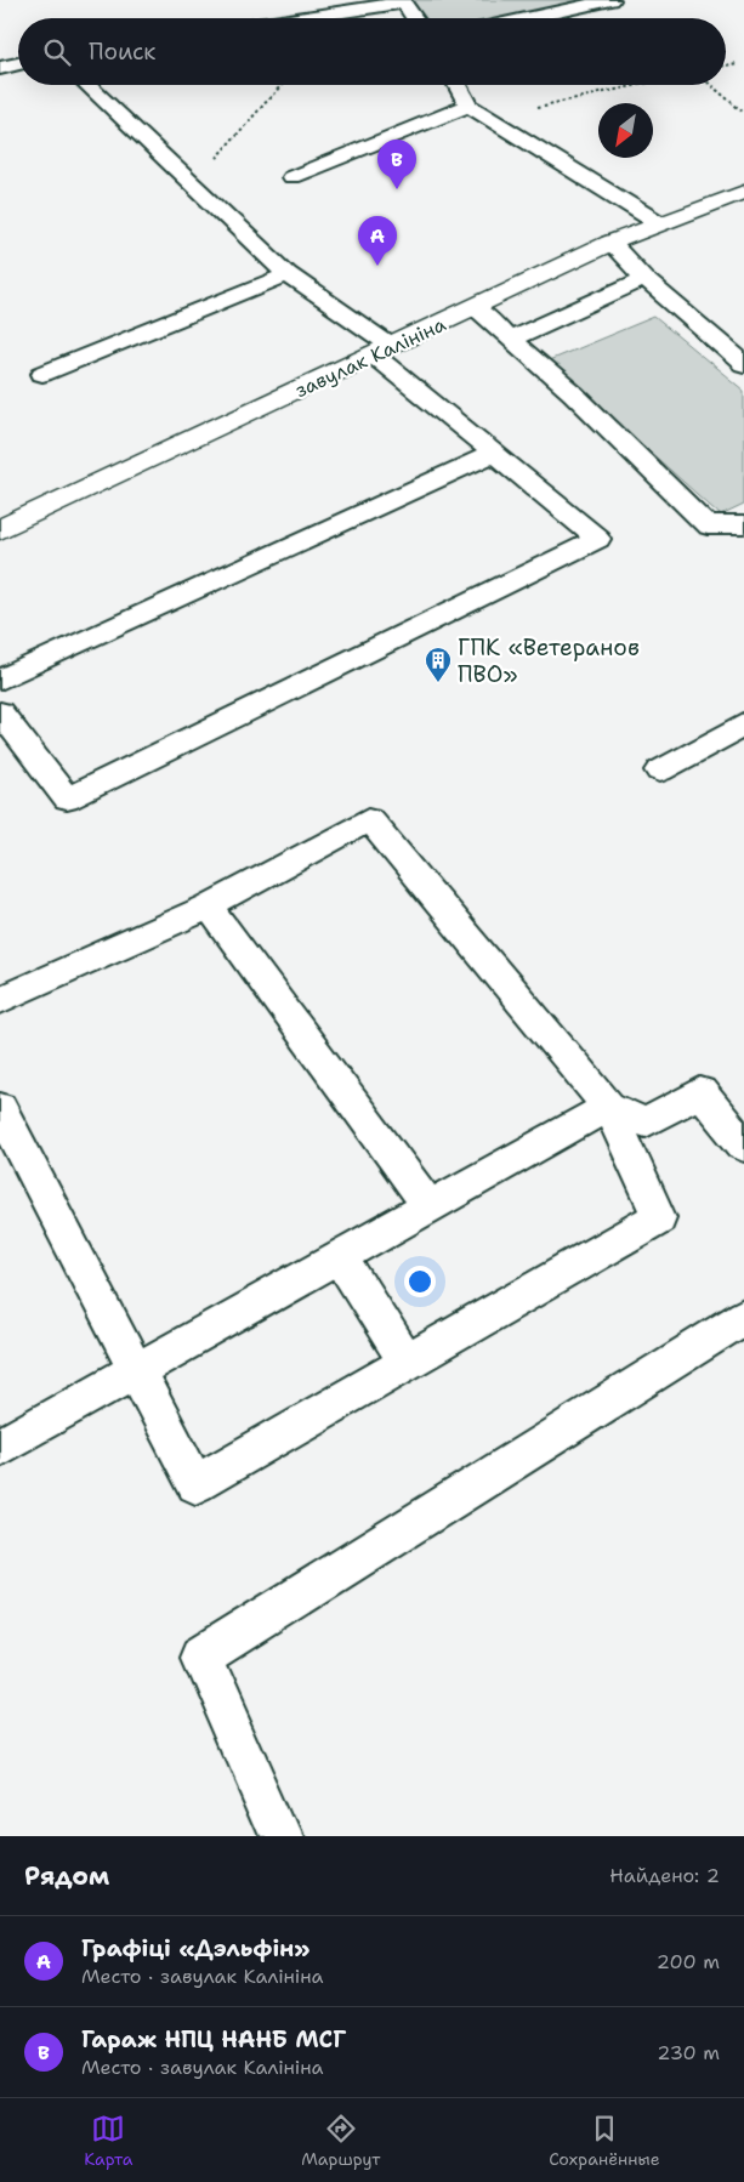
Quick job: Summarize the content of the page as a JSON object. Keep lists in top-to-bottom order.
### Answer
{
  "streets": {
    "street": ["завулак Калініна"]
  },
  "places": {
    "building": ["ГПК «Ветеранов ПВО»"]
  },
  "north": "bottom left",
  "page": {
    "search": "Поиск",
    "pins": ["B", "A"],
    "heading": ["Рядом", "Найдено: 2"],
    "list": [
      {
        "mark": "A",
        "name": "Графіці «Дэльфін»",
        "note": "Место · завулак Калініна",
        "value": "200 m"
      },
      {
        "mark": "B",
        "name": "Гараж НПЦ НАНБ МСГ",
        "note": "Место · завулак Калініна",
        "value": "230 m"
      }
    ],
    "nav": ["Карта", "Маршрут", "Сохранённые"]
  }
}
